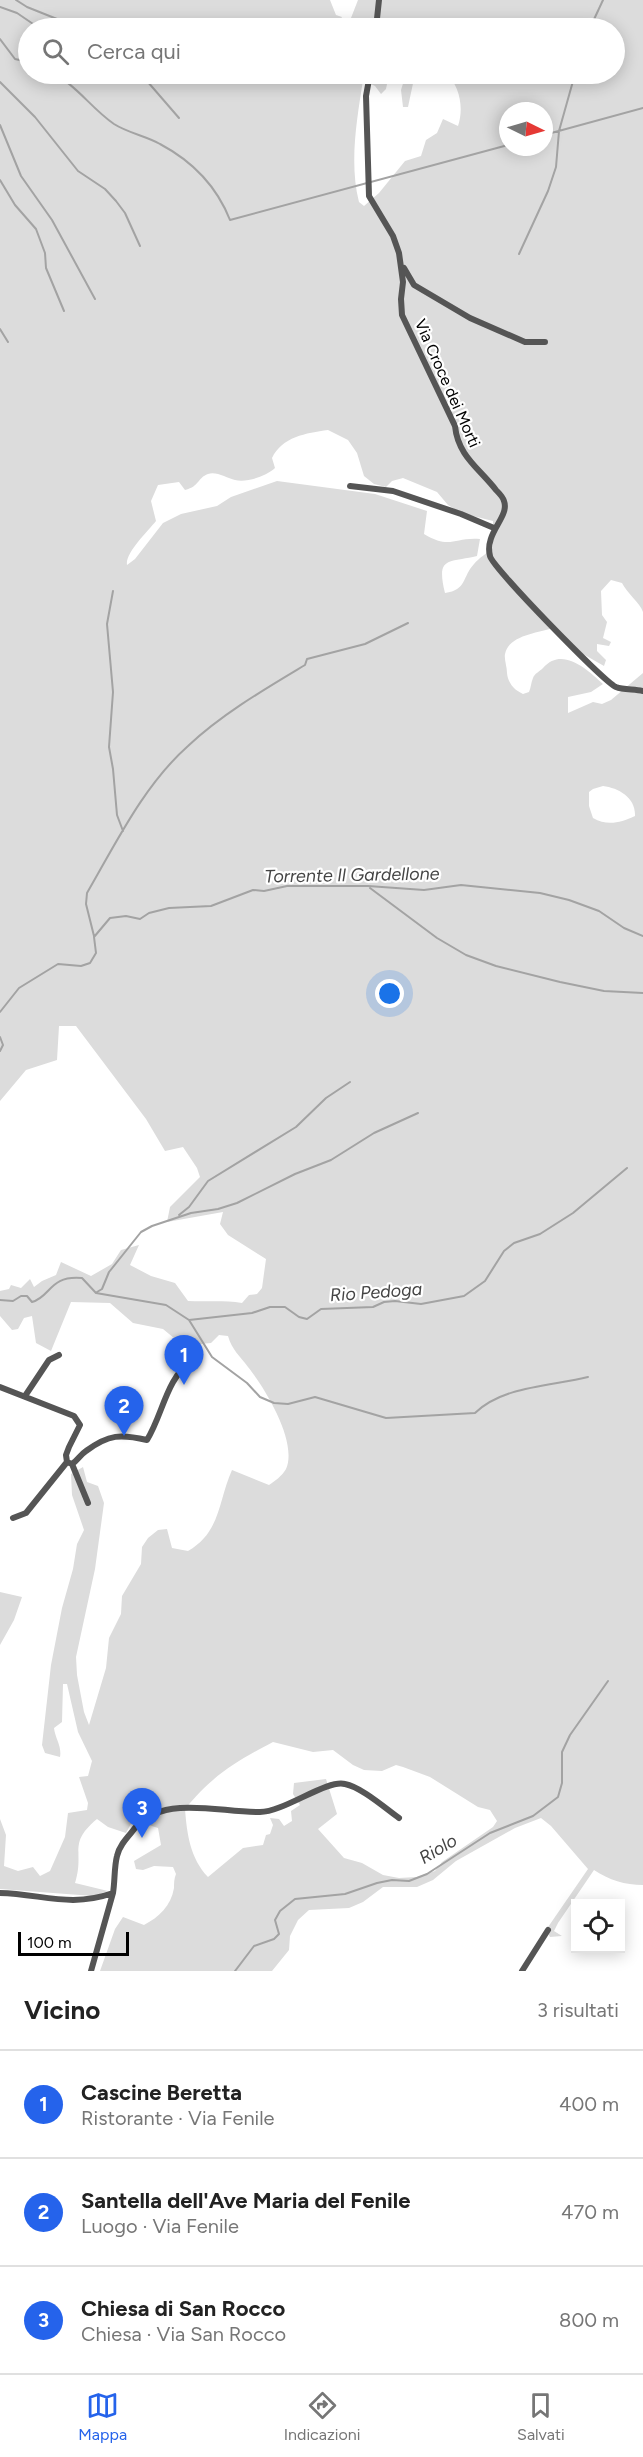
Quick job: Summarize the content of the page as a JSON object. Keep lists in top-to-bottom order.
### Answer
{
  "streets": {
    "street": ["Via Croce dei Morti"]
  },
  "water": ["Torrente Il Gardellone", "Rio Pedoga", "Riolo"],
  "scale_bar": "100 m",
  "north": "right",
  "page": {
    "search": "Cerca qui",
    "pins": ["1", "2", "3"],
    "scale": "100 m",
    "heading": ["Vicino", "3 risultati"],
    "list": [
      {
        "mark": "1",
        "name": "Cascine Beretta",
        "note": "Ristorante · Via Fenile",
        "value": "400 m"
      },
      {
        "mark": "2",
        "name": "Santella dell'Ave Maria del Fenile",
        "note": "Luogo · Via Fenile",
        "value": "470 m"
      },
      {
        "mark": "3",
        "name": "Chiesa di San Rocco",
        "note": "Chiesa · Via San Rocco",
        "value": "800 m"
      }
    ],
    "nav": ["Mappa", "Indicazioni", "Salvati"]
  }
}
